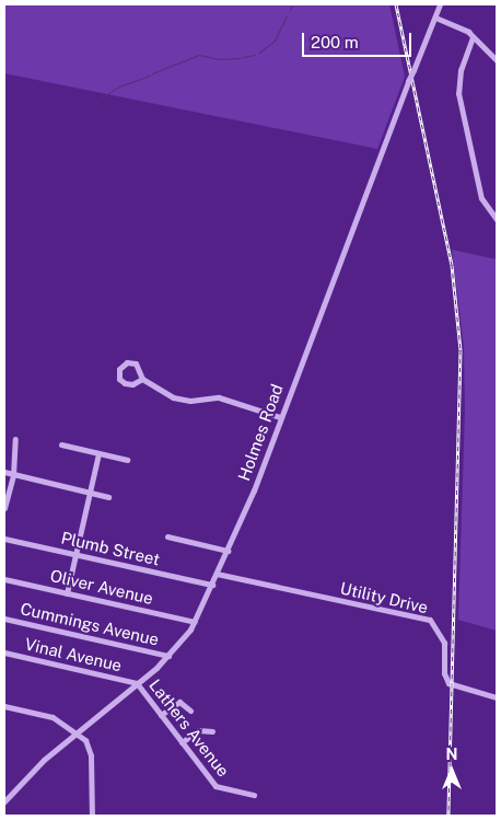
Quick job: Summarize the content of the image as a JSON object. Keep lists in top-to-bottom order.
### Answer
{
  "streets": {
    "street": [
      "Holmes Road",
      "Plumb Street",
      "Oliver Avenue",
      "Utility Drive",
      "Cummings Avenue",
      "Vinal Avenue",
      "Lathers Avenue"
    ]
  },
  "crossings": [
    ["Holmes Road", "Plumb Street"],
    ["Holmes Road", "Oliver Avenue"],
    ["Holmes Road", "Utility Drive"],
    ["Holmes Road", "Cummings Avenue"],
    ["Holmes Road", "Vinal Avenue"],
    ["Holmes Road", "Lathers Avenue"],
    ["Vinal Avenue", "Lathers Avenue"]
  ],
  "scale_bar": "200 m",
  "north": "top"
}
